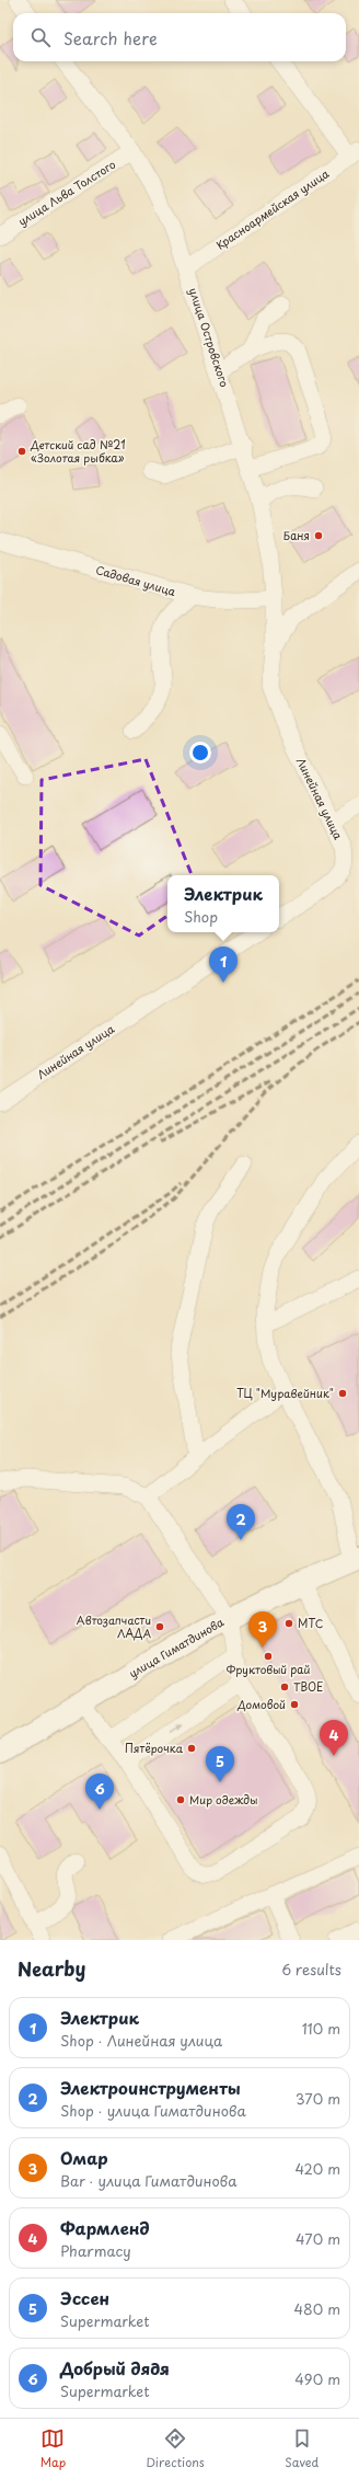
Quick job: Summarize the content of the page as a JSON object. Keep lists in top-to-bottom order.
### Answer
{
  "streets": {
    "main road": ["улица Гиматдинова"],
    "street": [
      "улица Льва Толстого",
      "Красноармейская улица",
      "улица Островского",
      "Садовая улица",
      "Линейная улица"
    ]
  },
  "crossings": [
    ["улица Льва Толстого", "улица Островского"],
    ["Красноармейская улица", "улица Островского"],
    ["улица Островского", "Садовая улица"],
    ["улица Островского", "Линейная улица"]
  ],
  "places": [
    "Детский сад №21 «Золотая рыбка»",
    "Баня",
    "ТЦ \"Муравейник\"",
    "МТС",
    "Автозапчасти ЛАДА",
    "Фруктовый рай",
    "ТВОЕ",
    "Домовой",
    "Пятёрочка",
    "Мир одежды"
  ],
  "page": {
    "search": "Search here",
    "popup": ["Электрик", "Shop"],
    "pins": [
      "1",
      "2",
      "3",
      "4",
      "5",
      "6"
    ],
    "heading": ["Nearby", "6 results"],
    "list": [
      {
        "mark": "1",
        "name": "Электрик",
        "note": "Shop · Линейная улица",
        "value": "110 m"
      },
      {
        "mark": "2",
        "name": "Электроинструменты",
        "note": "Shop · улица Гиматдинова",
        "value": "370 m"
      },
      {
        "mark": "3",
        "name": "Омар",
        "note": "Bar · улица Гиматдинова",
        "value": "420 m"
      },
      {
        "mark": "4",
        "name": "Фармленд",
        "note": "Pharmacy",
        "value": "470 m"
      },
      {
        "mark": "5",
        "name": "Эссен",
        "note": "Supermarket",
        "value": "480 m"
      },
      {
        "mark": "6",
        "name": "Добрый дядя",
        "note": "Supermarket",
        "value": "490 m"
      }
    ],
    "nav": ["Map", "Directions", "Saved"]
  }
}
